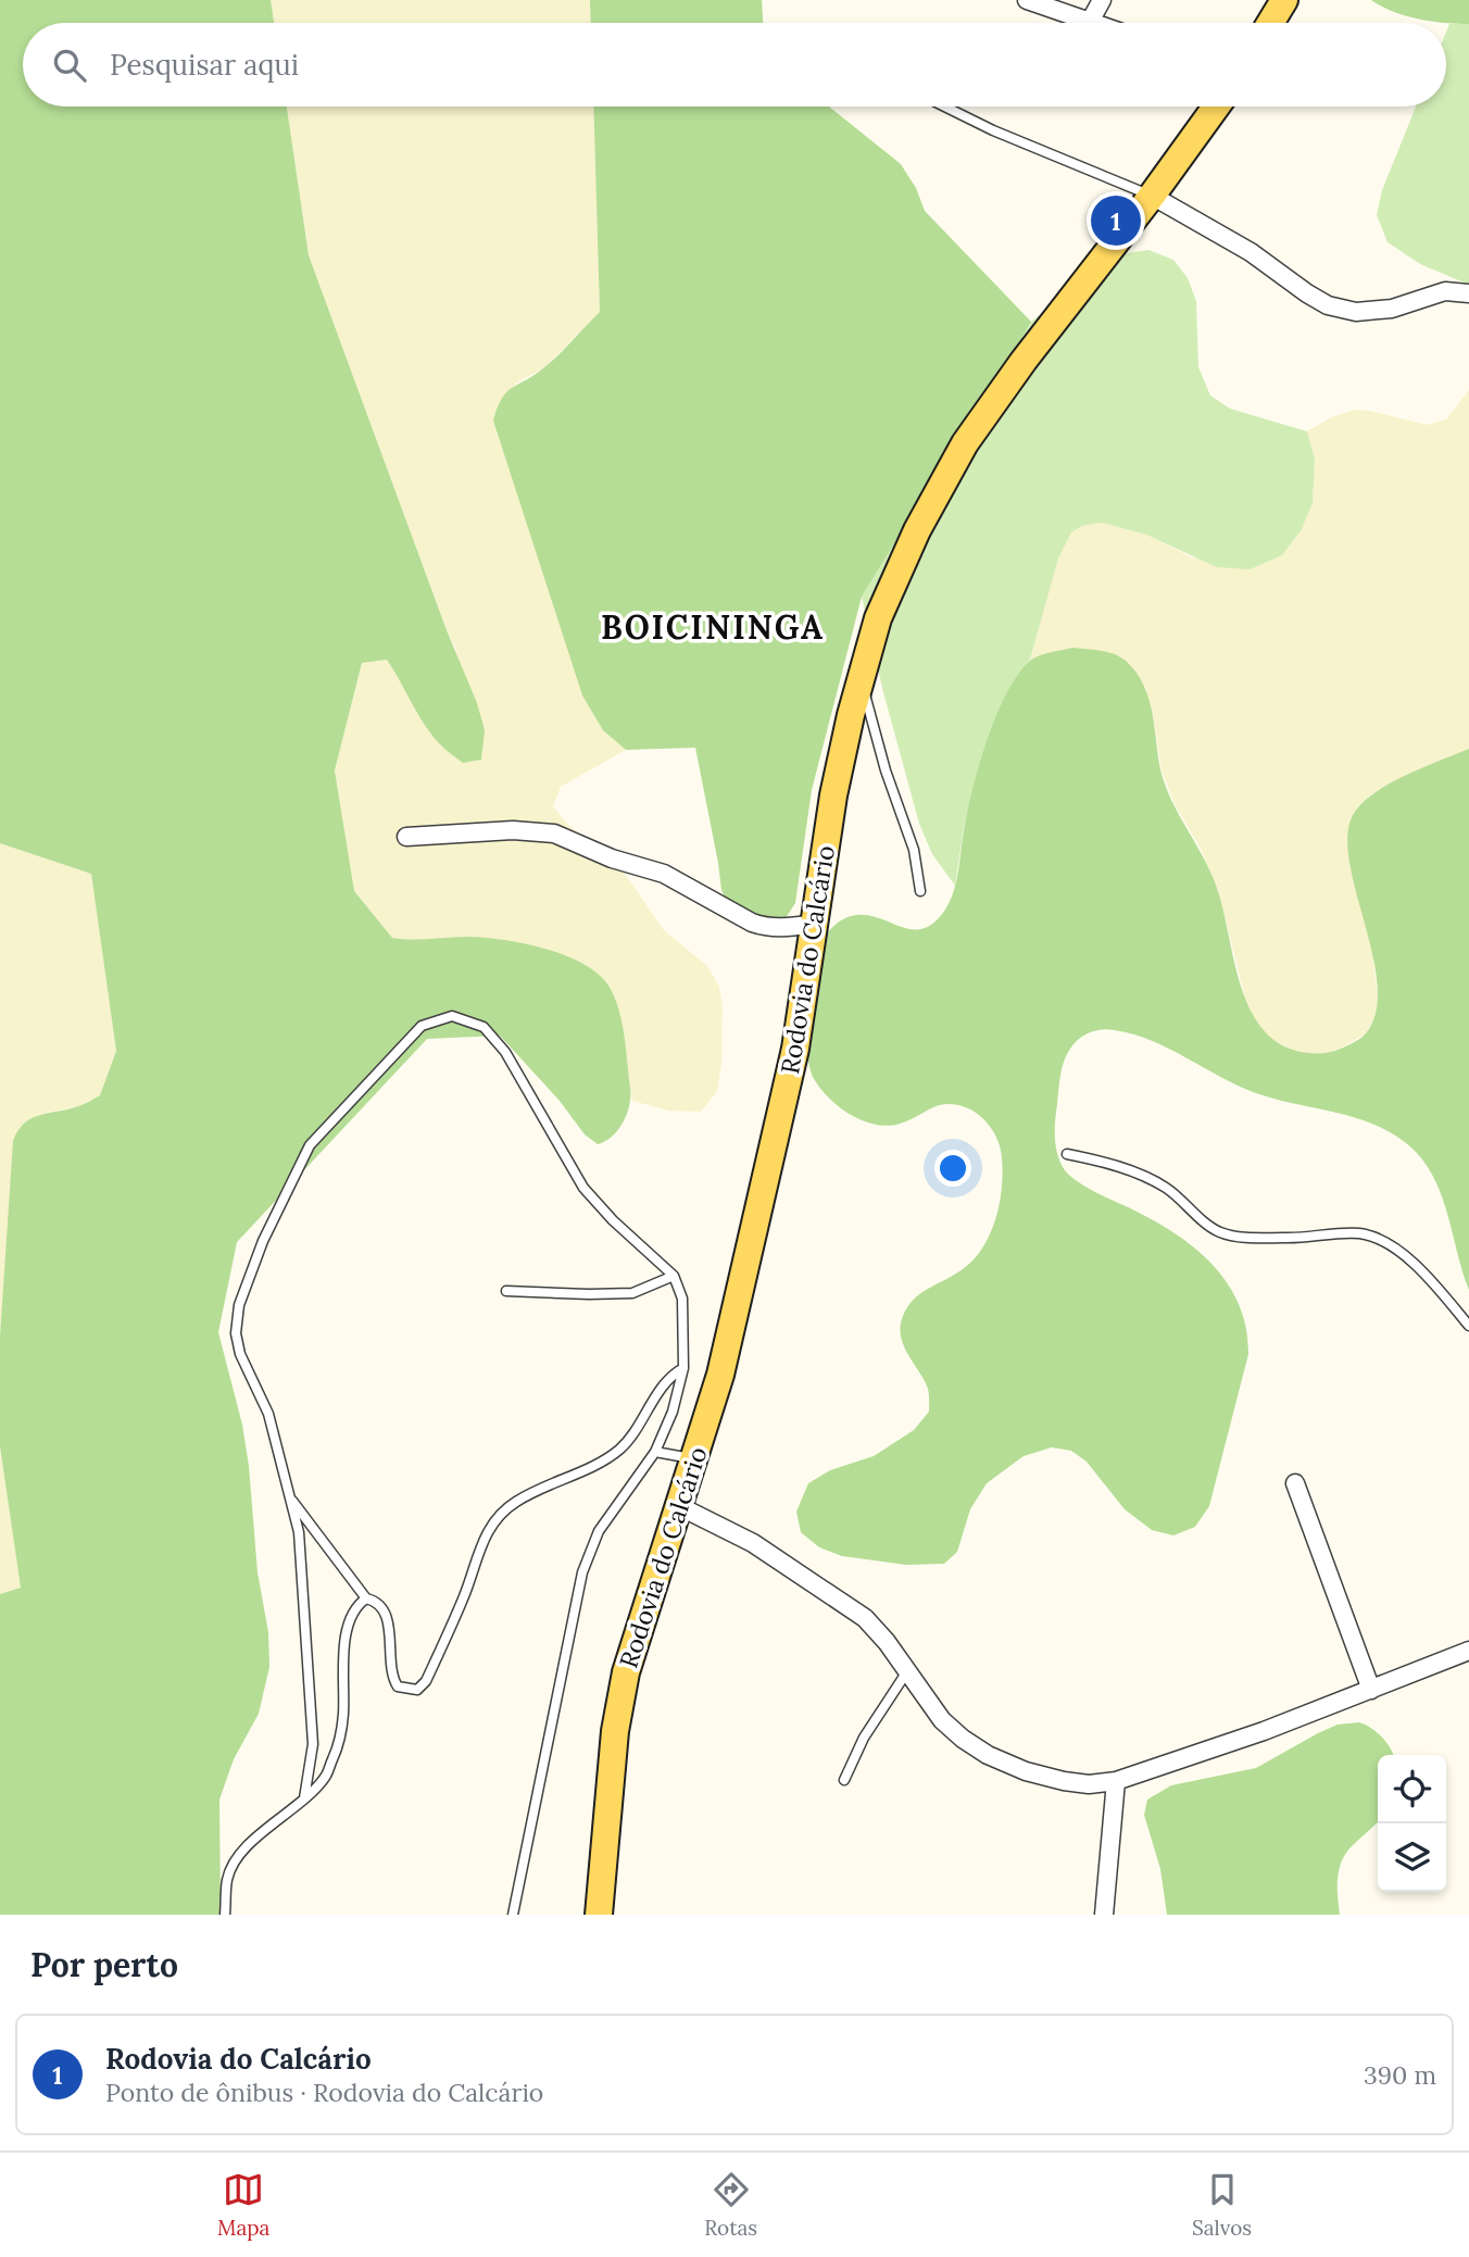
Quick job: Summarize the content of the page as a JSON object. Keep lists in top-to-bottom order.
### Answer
{
  "streets": {
    "main road": ["Rodovia do Calcário"]
  },
  "districts": ["BOICININGA"],
  "page": {
    "search": "Pesquisar aqui",
    "pins": "1",
    "heading": "Por perto",
    "list": [
      {
        "mark": "1",
        "name": "Rodovia do Calcário",
        "note": "Ponto de ônibus · Rodovia do Calcário",
        "value": "390 m"
      }
    ],
    "nav": ["Mapa", "Rotas", "Salvos"]
  }
}
